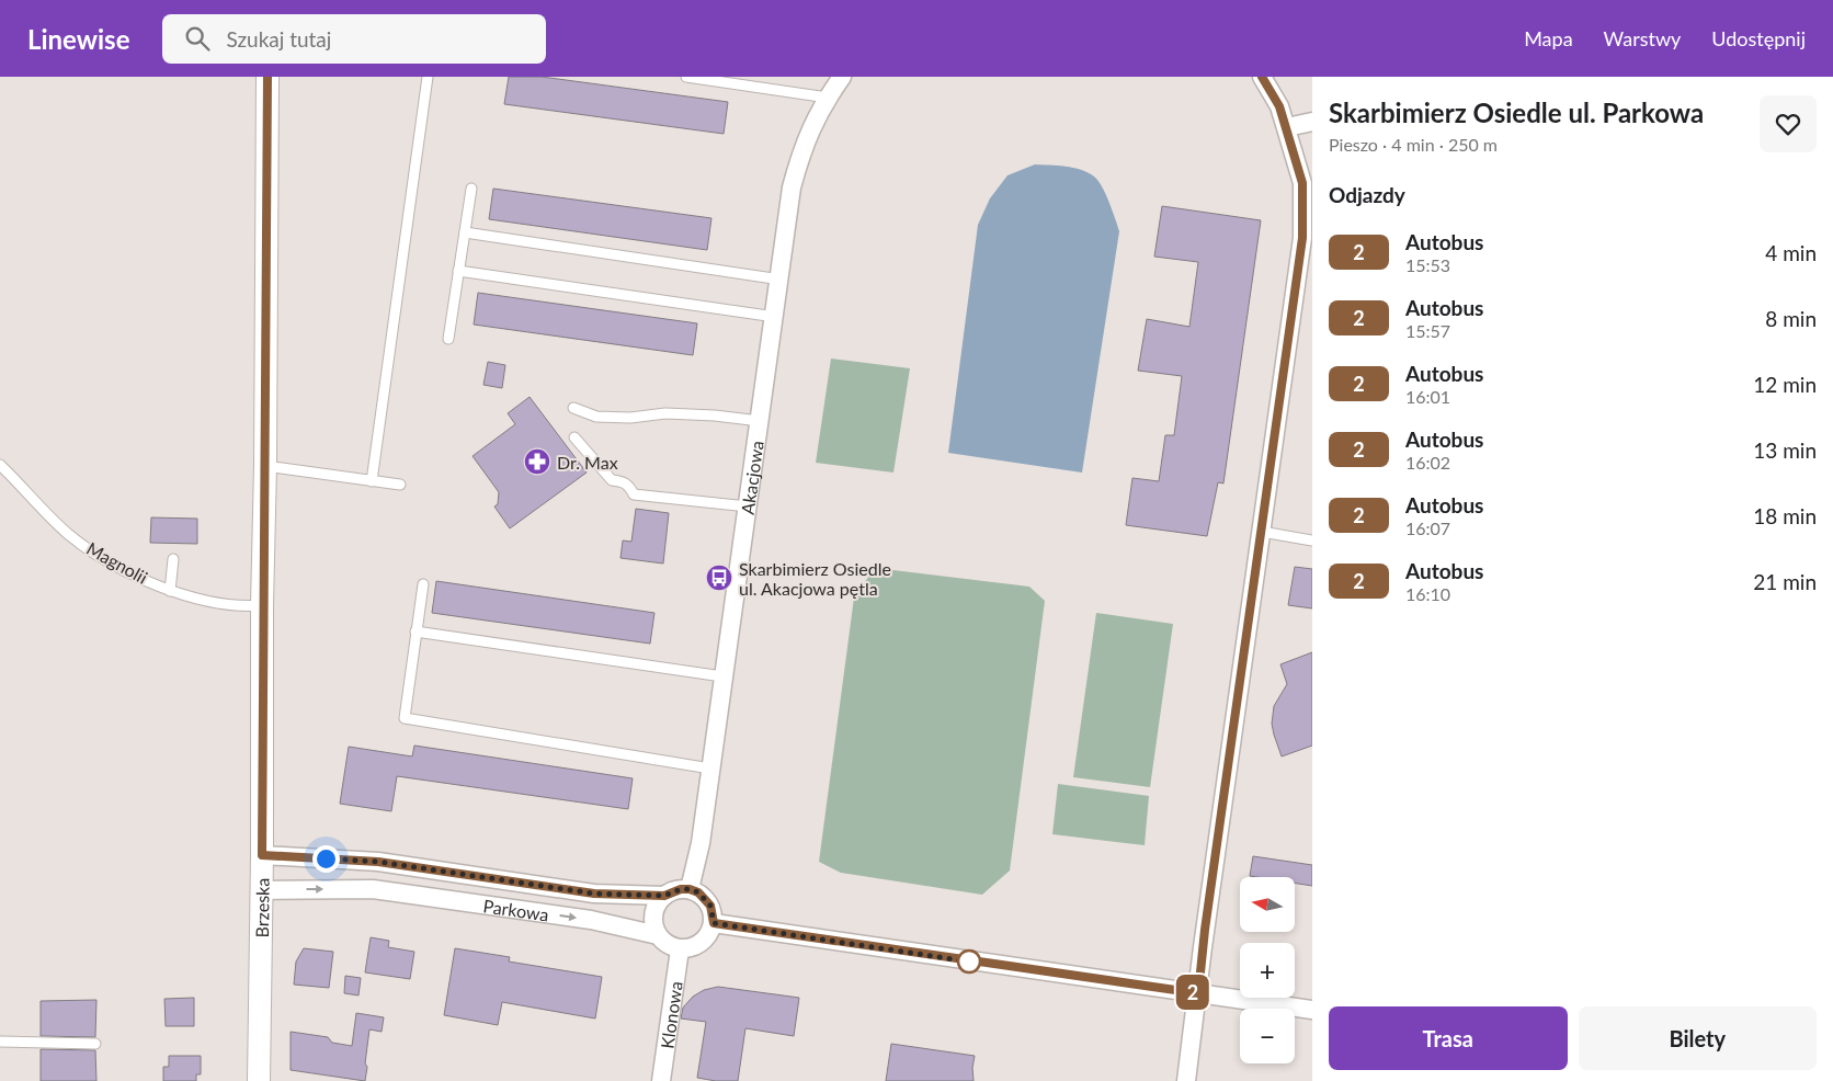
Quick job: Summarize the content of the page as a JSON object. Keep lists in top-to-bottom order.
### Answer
{
  "streets": {
    "street": [
      "Akacjowa",
      "Brzeska",
      "Parkowa",
      "Klonowa"
    ],
    "lane": ["Magnolii"]
  },
  "crossings": [
    ["Akacjowa", "Parkowa"],
    ["Akacjowa", "Klonowa"],
    ["Magnolii", "Brzeska"],
    ["Brzeska", "Parkowa"],
    ["Parkowa", "Klonowa"]
  ],
  "places": {
    "pharmacy": ["Dr. Max"],
    "bus stop": ["Skarbimierz Osiedle ul. Akacjowa pętla"]
  },
  "lines": ["bus line 2"],
  "north": "left",
  "page": {
    "header": "Linewise",
    "search": "Szukaj tutaj",
    "nav": ["Mapa", "Warstwy", "Udostępnij"],
    "on_map": "2",
    "heading": [
      ["Skarbimierz Osiedle ul. Parkowa", "Pieszo · 4 min · 250 m"],
      "Odjazdy"
    ],
    "list": [
      {
        "mark": "2",
        "name": "Autobus",
        "note": "15:53",
        "value": "4 min"
      },
      {
        "mark": "2",
        "name": "Autobus",
        "note": "15:57",
        "value": "8 min"
      },
      {
        "mark": "2",
        "name": "Autobus",
        "note": "16:01",
        "value": "12 min"
      },
      {
        "mark": "2",
        "name": "Autobus",
        "note": "16:02",
        "value": "13 min"
      },
      {
        "mark": "2",
        "name": "Autobus",
        "note": "16:07",
        "value": "18 min"
      },
      {
        "mark": "2",
        "name": "Autobus",
        "note": "16:10",
        "value": "21 min"
      }
    ],
    "map_buttons": ["+", "−"],
    "buttons": ["Trasa", "Bilety"]
  }
}
